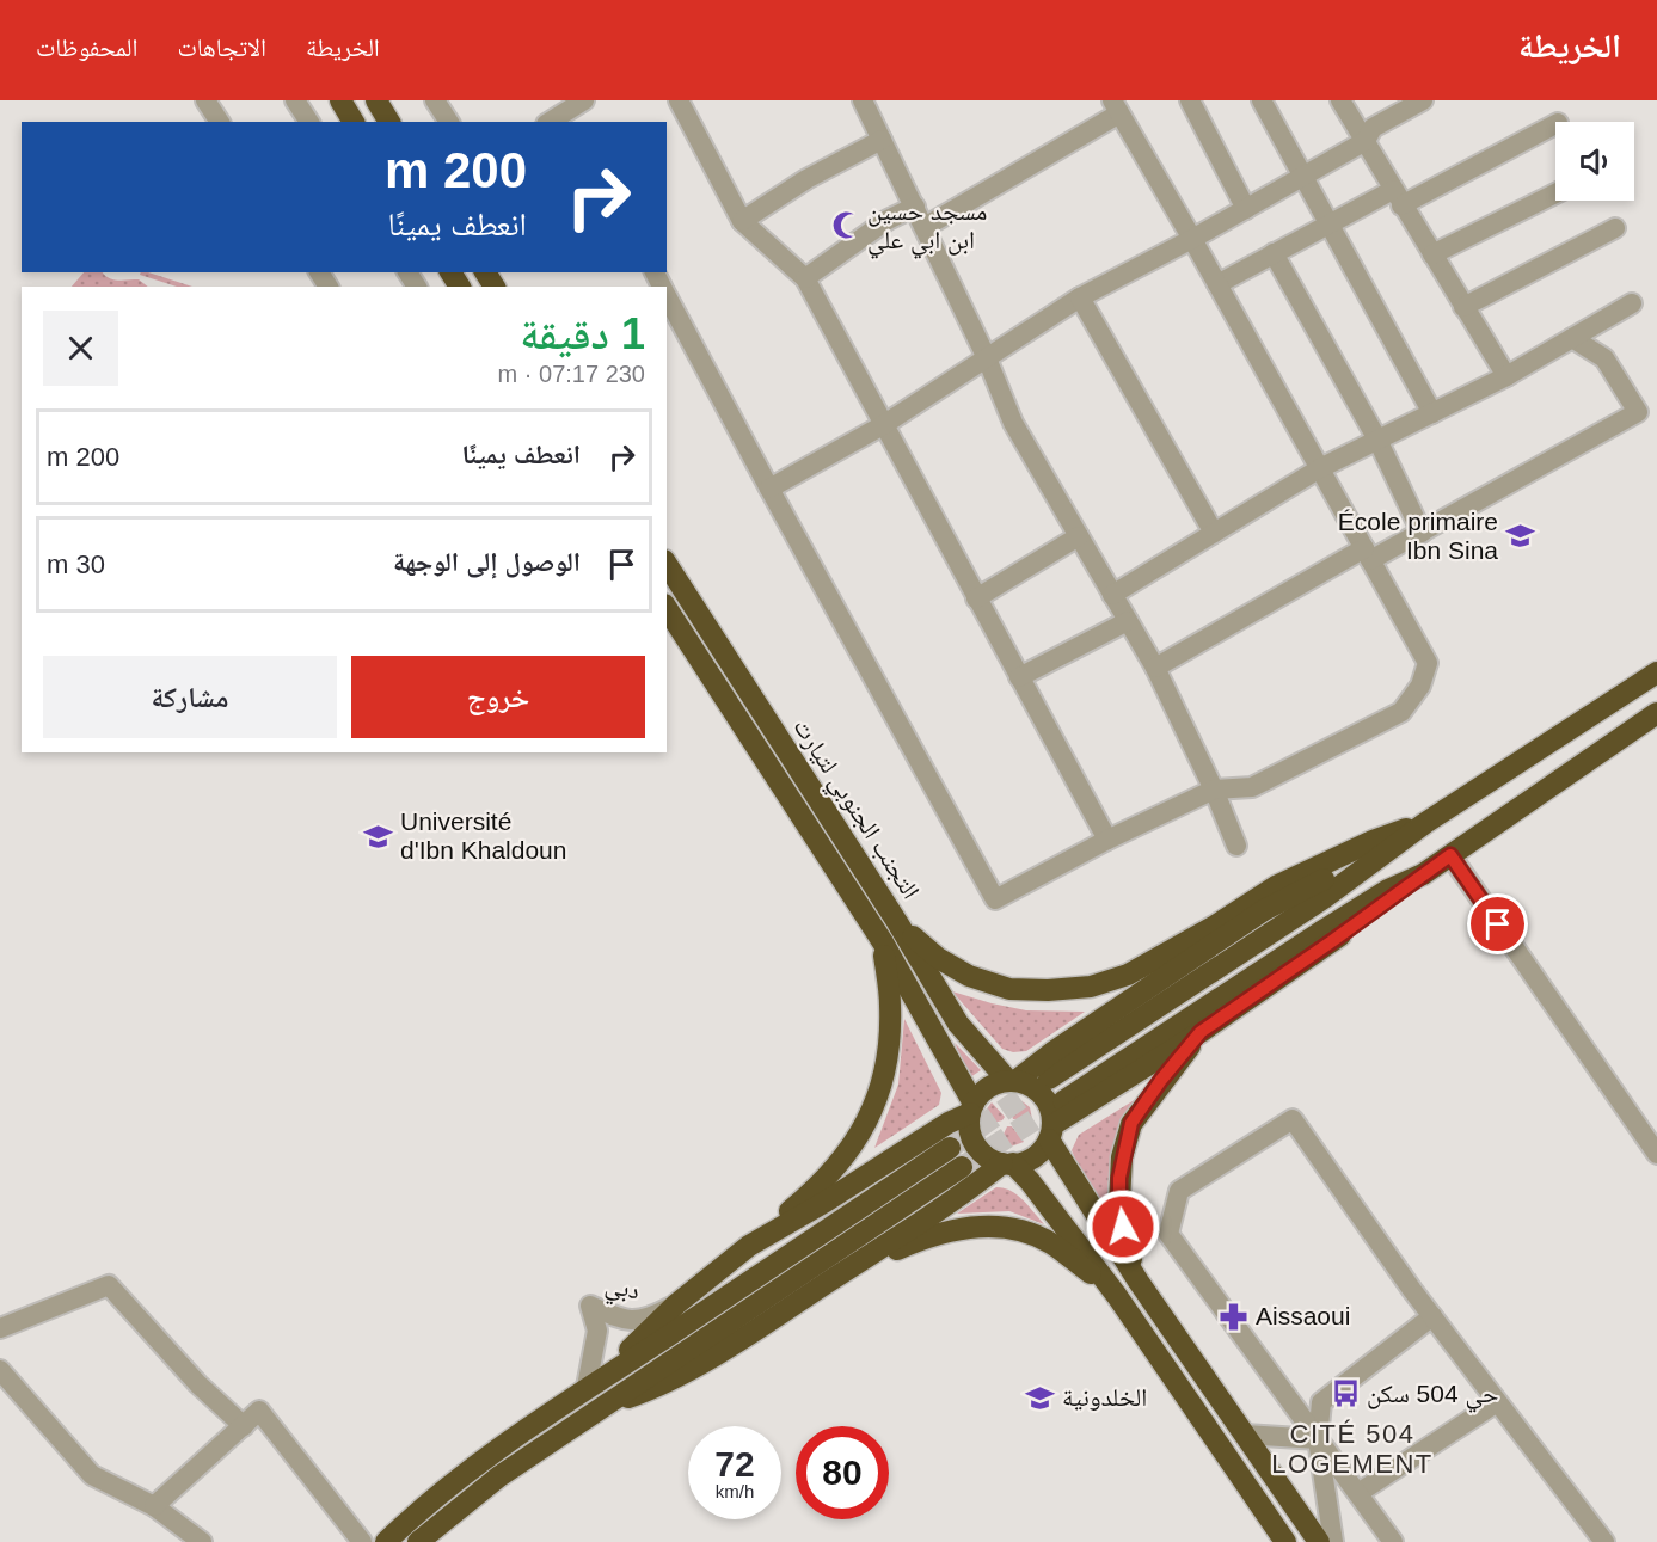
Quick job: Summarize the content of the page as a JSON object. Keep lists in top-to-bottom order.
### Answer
{
  "streets": {
    "highway": ["التجنب الجنوبي لتيارت"],
    "street": ["دبي"]
  },
  "districts": ["CITÉ 504 LOGEMENT"],
  "places": {
    "mosque": ["مسجد حسين ابن ابي علي"],
    "school or university": ["École primaire Ibn Sina", "Université d'Ibn Khaldoun", "الخلدونية"],
    "pharmacy": ["Aissaoui"],
    "bus stop": ["حي 504 سكن"]
  },
  "page": {
    "header": "الخريطة",
    "nav": ["الخريطة", "الاتجاهات", "المحفوظات"],
    "turn": ["200 m", "انعطف يمينًا"],
    "heading": ["1 دقيقة", "230 m · 07:17"],
    "list": [
      {
        "name": "انعطف يمينًا",
        "value": "200 m"
      },
      {
        "name": "الوصول إلى الوجهة",
        "value": "30 m"
      }
    ],
    "buttons": ["خروج", "مشاركة"],
    "speed": "72 km/h",
    "limit": "80"
  }
}
